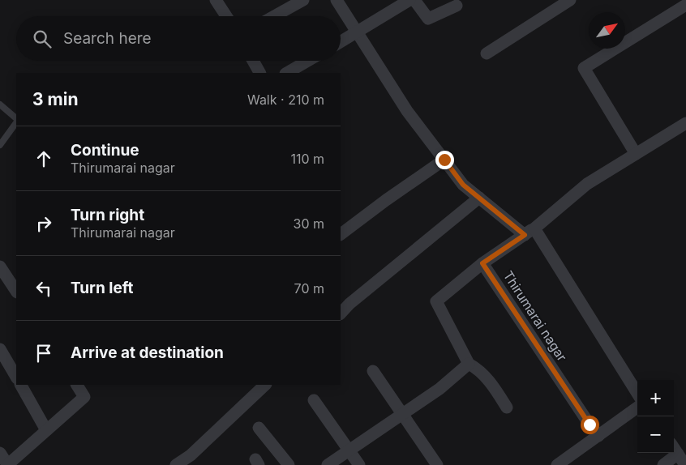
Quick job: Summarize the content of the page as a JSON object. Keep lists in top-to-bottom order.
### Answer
{
  "streets": {
    "street": ["Thirumarai nagar"]
  },
  "north": "top right",
  "page": {
    "search": "Search here",
    "heading": ["3 min", "Walk · 210 m"],
    "list": [
      ["Continue", "Thirumarai nagar", "110 m"],
      ["Turn right", "Thirumarai nagar", "30 m"],
      ["Turn left", "70 m"],
      "Arrive at destination"
    ],
    "map_buttons": ["+", "−"]
  }
}
